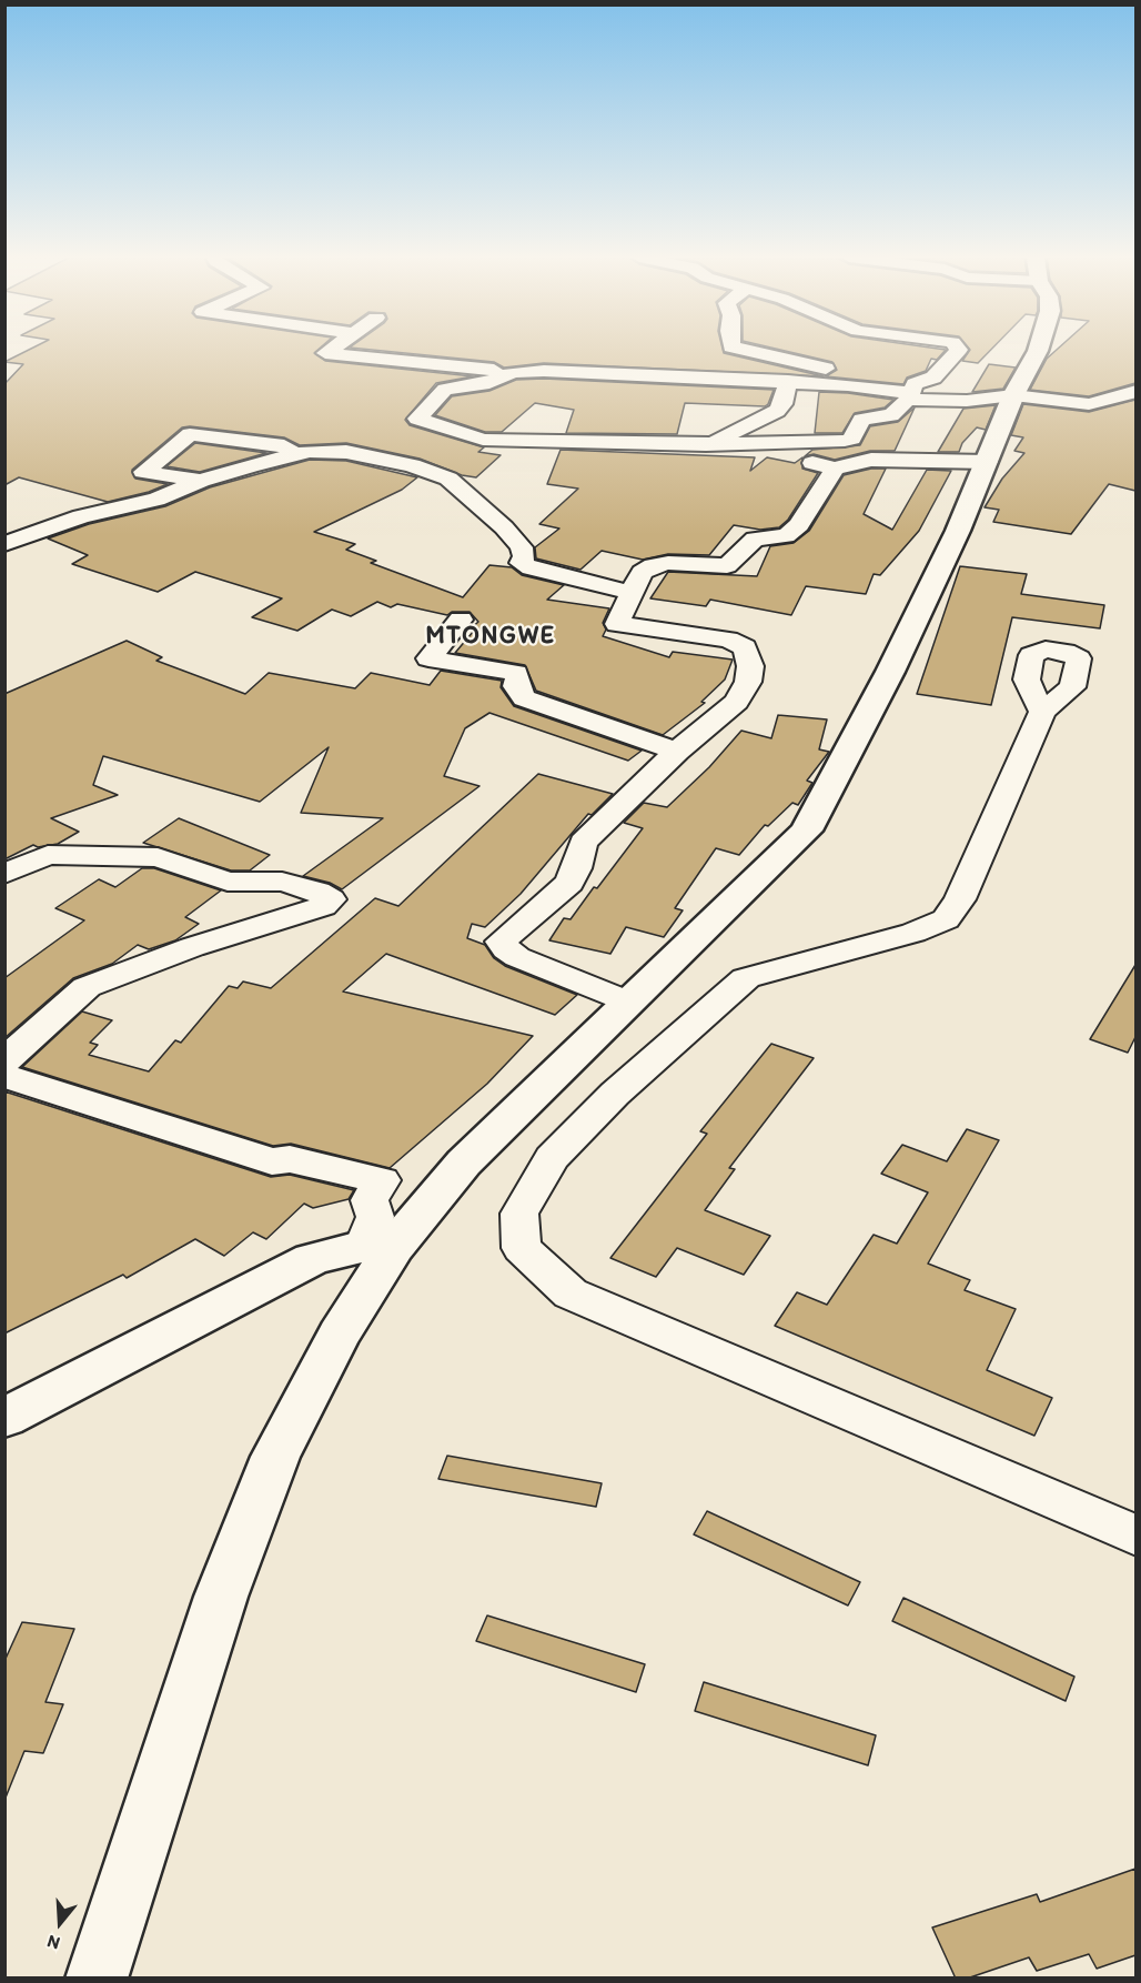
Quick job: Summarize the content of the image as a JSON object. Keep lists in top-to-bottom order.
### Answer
{
  "districts": ["MTONGWE"],
  "north": "bottom"
}
